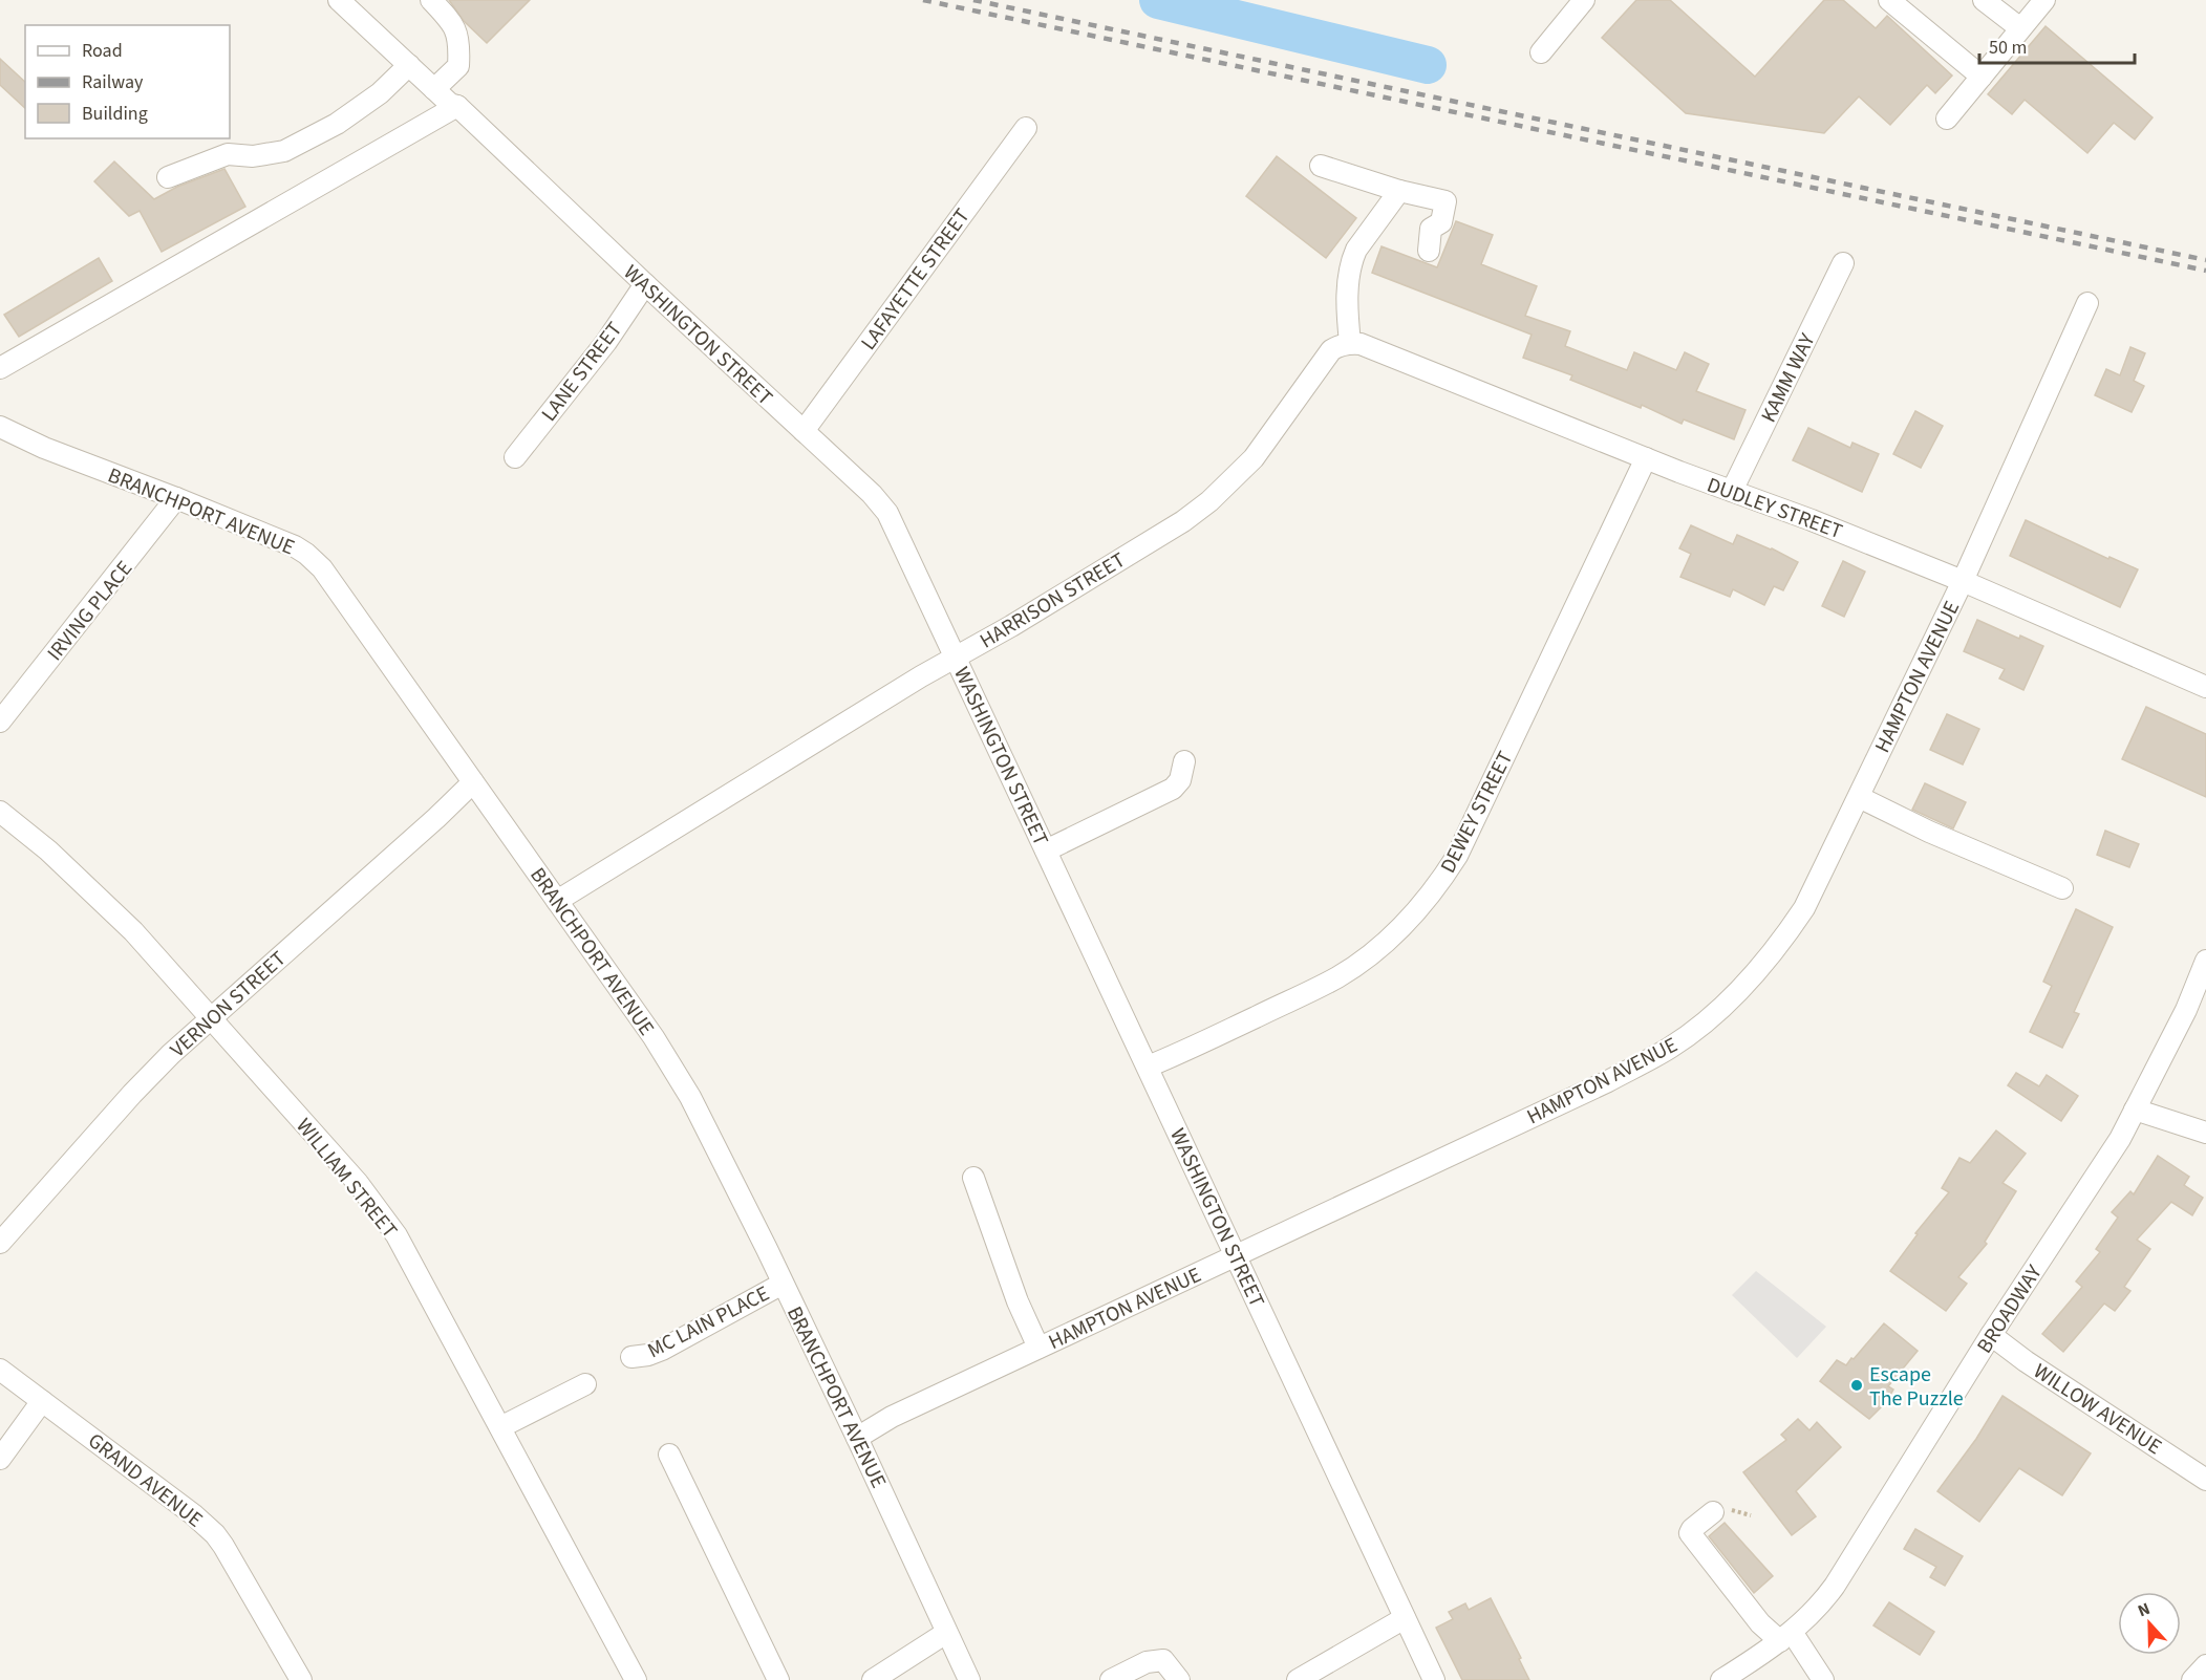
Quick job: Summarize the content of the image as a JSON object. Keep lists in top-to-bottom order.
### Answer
{
  "streets": {
    "street": [
      "LAFAYETTE STREET",
      "WASHINGTON STREET",
      "LANE STREET",
      "KAMM WAY",
      "DUDLEY STREET",
      "BRANCHPORT AVENUE",
      "HARRISON STREET",
      "IRVING PLACE",
      "HAMPTON AVENUE",
      "DEWEY STREET",
      "VERNON STREET",
      "WILLIAM STREET",
      "BROADWAY",
      "MC LAIN PLACE",
      "WILLOW AVENUE",
      "GRAND AVENUE"
    ]
  },
  "crossings": [
    ["LAFAYETTE STREET", "WASHINGTON STREET"],
    ["WASHINGTON STREET", "LANE STREET"],
    ["WASHINGTON STREET", "HARRISON STREET"],
    ["WASHINGTON STREET", "HAMPTON AVENUE"],
    ["WASHINGTON STREET", "DEWEY STREET"],
    ["KAMM WAY", "DUDLEY STREET"],
    ["DUDLEY STREET", "HARRISON STREET"],
    ["DUDLEY STREET", "HAMPTON AVENUE"],
    ["DUDLEY STREET", "DEWEY STREET"],
    ["BRANCHPORT AVENUE", "HARRISON STREET"],
    ["BRANCHPORT AVENUE", "IRVING PLACE"],
    ["BRANCHPORT AVENUE", "HAMPTON AVENUE"],
    ["BRANCHPORT AVENUE", "VERNON STREET"],
    ["BRANCHPORT AVENUE", "MC LAIN PLACE"],
    ["VERNON STREET", "WILLIAM STREET"],
    ["BROADWAY", "WILLOW AVENUE"]
  ],
  "places": ["Escape The Puzzle"],
  "legend": ["Road", "Railway", "Building"],
  "scale_bar": "50 m",
  "north": "top"
}
